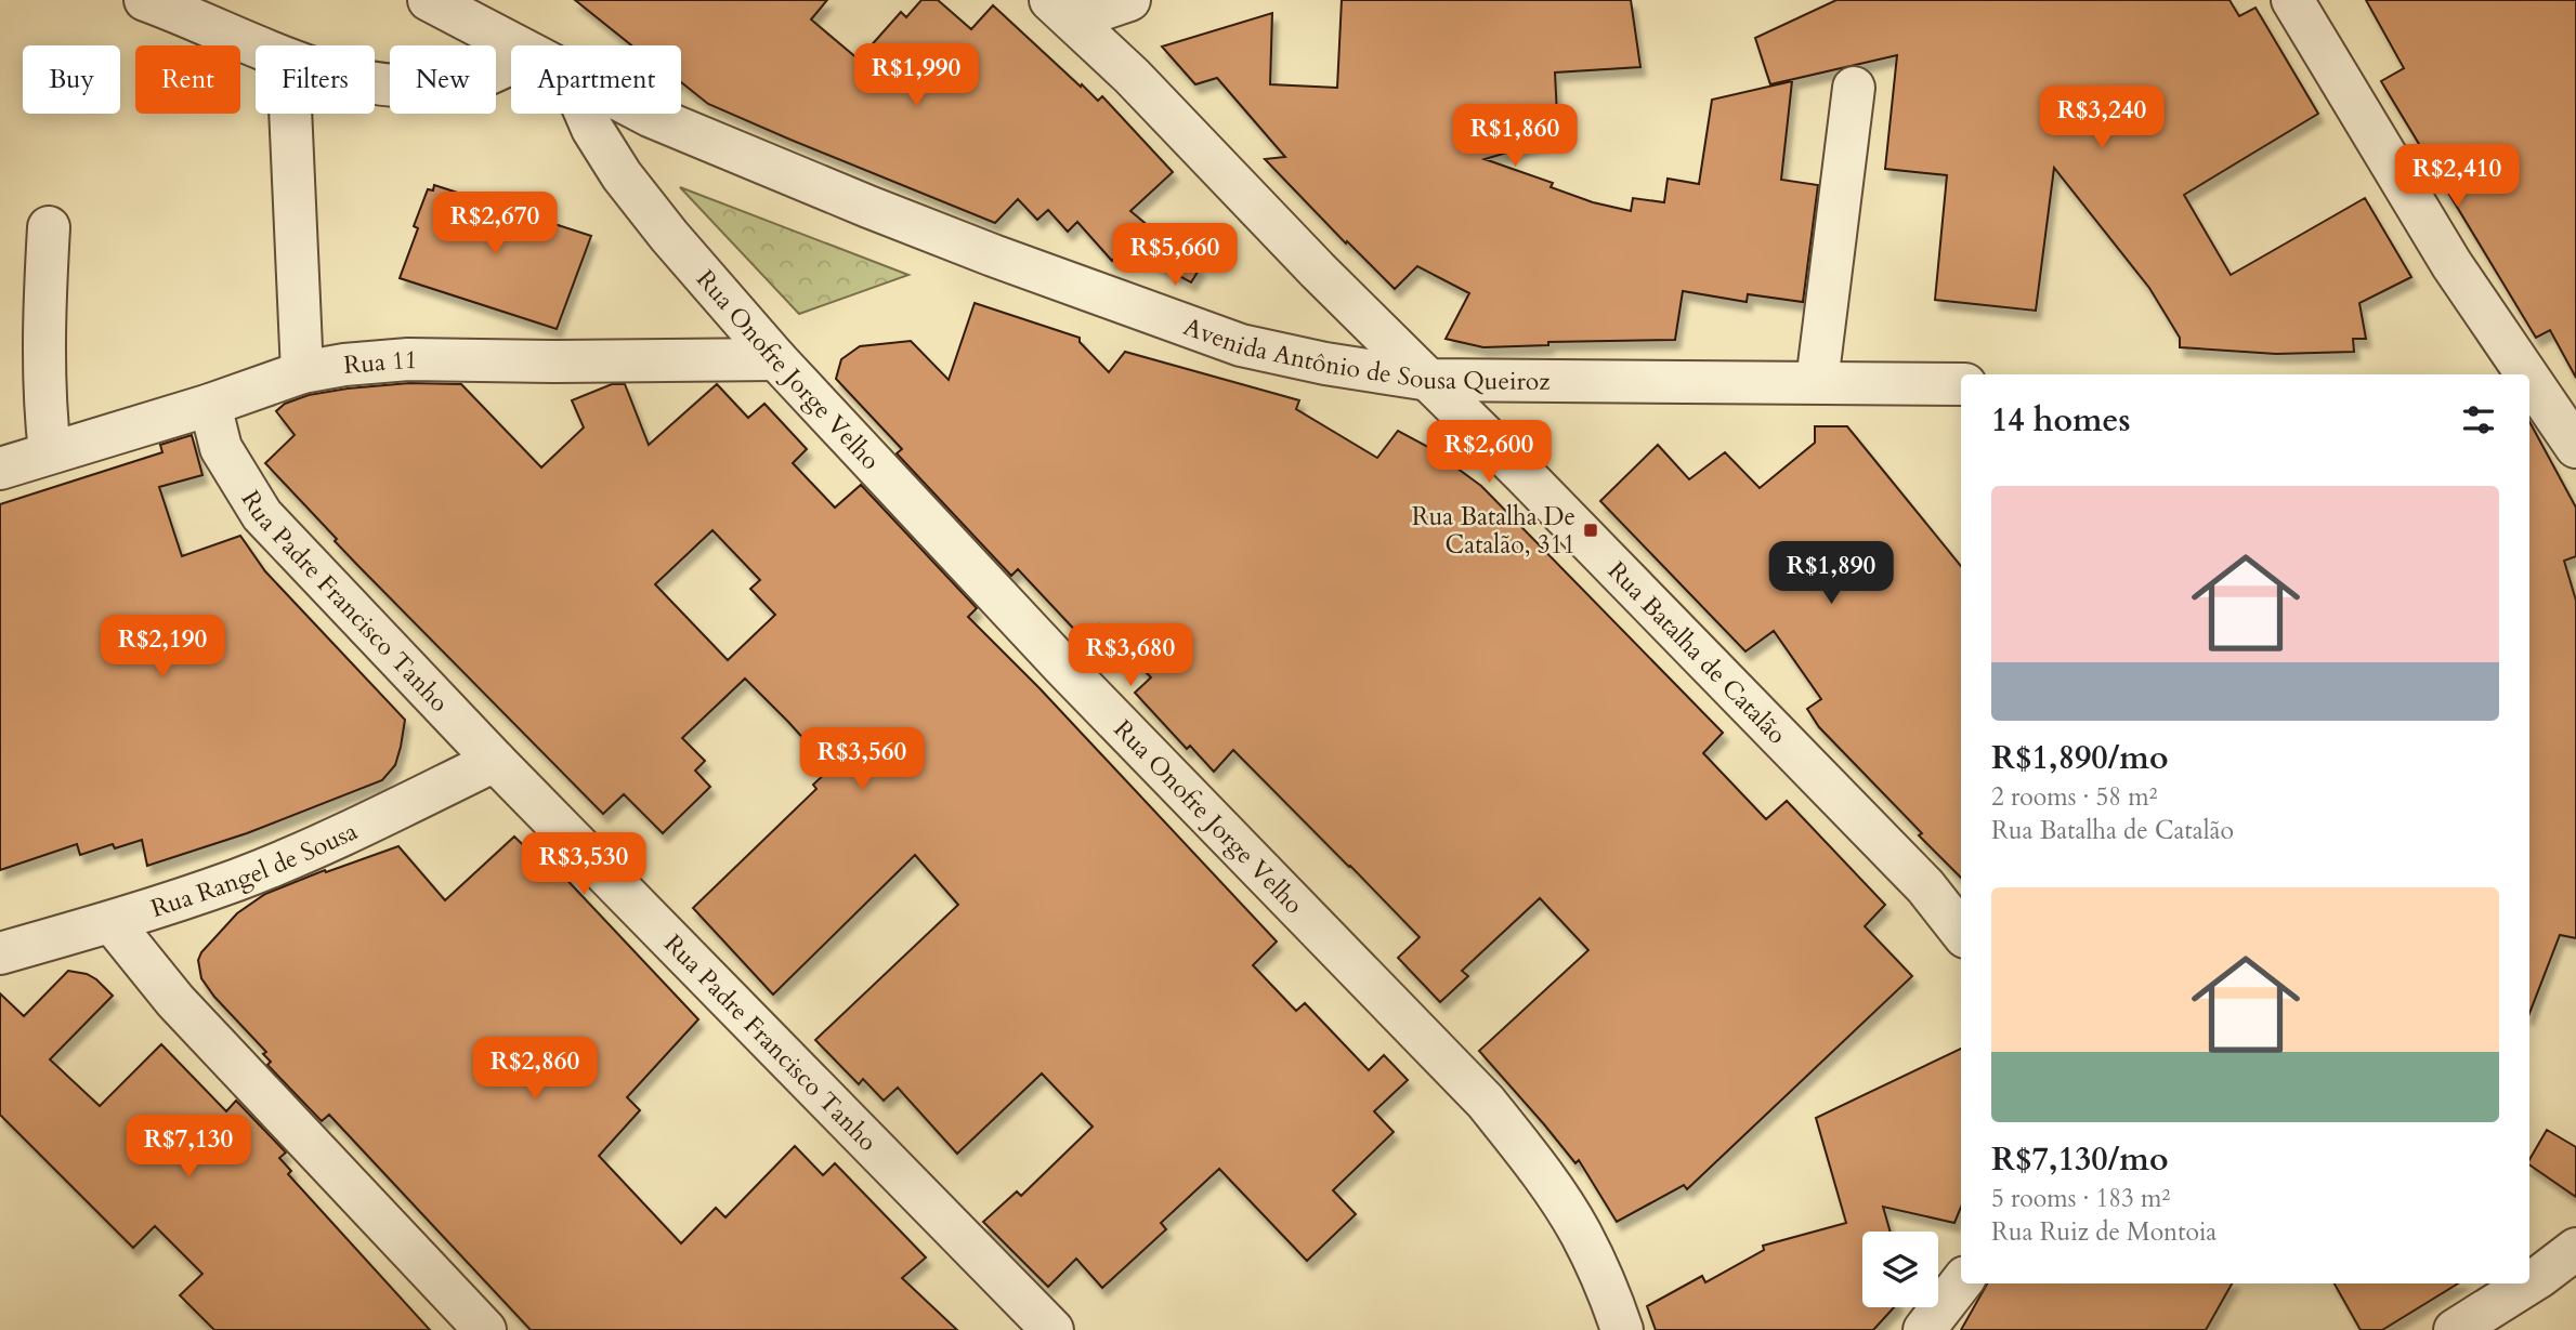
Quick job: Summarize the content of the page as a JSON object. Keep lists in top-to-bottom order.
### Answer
{
  "streets": {
    "street": [
      "Avenida Antônio de Sousa Queiroz",
      "Rua 11",
      "Rua Onofre Jorge Velho",
      "Rua Padre Francisco Tanho",
      "Rua Batalha de Catalão",
      "Rua Rangel de Sousa"
    ]
  },
  "crossings": [
    ["Avenida Antônio de Sousa Queiroz", "Rua Batalha de Catalão"],
    ["Rua 11", "Rua Onofre Jorge Velho"],
    ["Rua 11", "Rua Padre Francisco Tanho"],
    ["Rua Padre Francisco Tanho", "Rua Rangel de Sousa"]
  ],
  "places": {
    "transit": ["Rua Batalha De Catalão, 311"]
  },
  "page": {
    "price": [
      "R$1,990",
      "R$3,240",
      "R$1,860",
      "R$2,410",
      "R$2,670",
      "R$5,660",
      "R$2,600",
      "R$1,890",
      "R$2,190",
      "R$3,680",
      "R$3,560",
      "R$3,530",
      "R$2,860",
      "R$7,130"
    ],
    "chip": [
      "Buy",
      "Rent",
      "Filters",
      "New",
      "Apartment"
    ],
    "heading": "14 homes",
    "list": [
      {
        "name": "R$1,890/mo",
        "note": "2 rooms · 58 m² · Rua Batalha de Catalão"
      },
      {
        "name": "R$7,130/mo",
        "note": "5 rooms · 183 m² · Rua Ruiz de Montoia"
      }
    ]
  }
}
